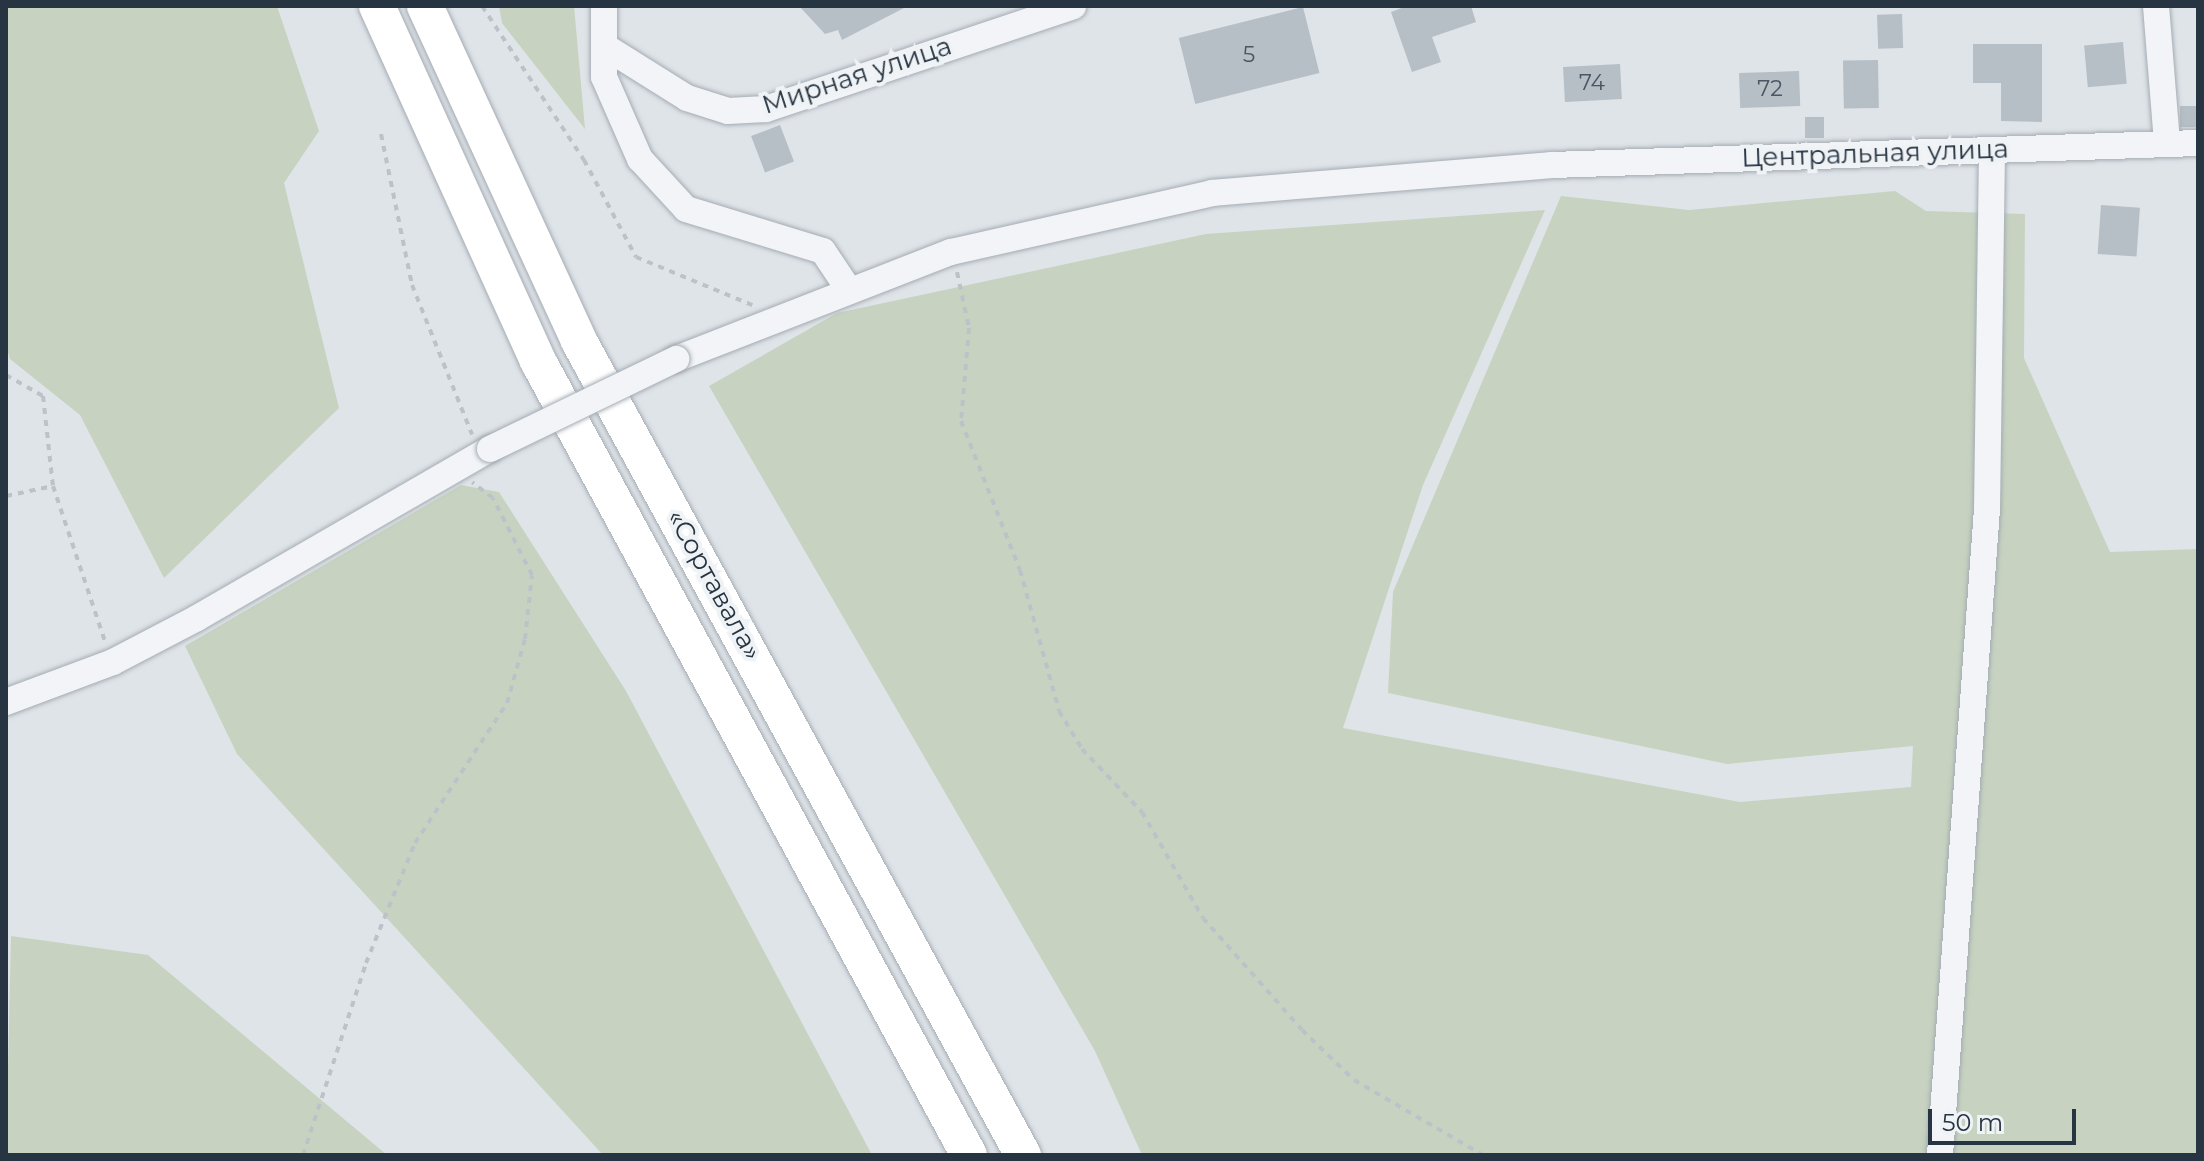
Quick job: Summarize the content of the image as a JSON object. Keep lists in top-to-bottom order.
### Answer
{
  "streets": {
    "highway": ["«Сортавала»"],
    "street": ["Мирная улица", "Центральная улица"]
  },
  "house_numbers": ["5", "74", "72"],
  "scale_bar": "50 m"
}
